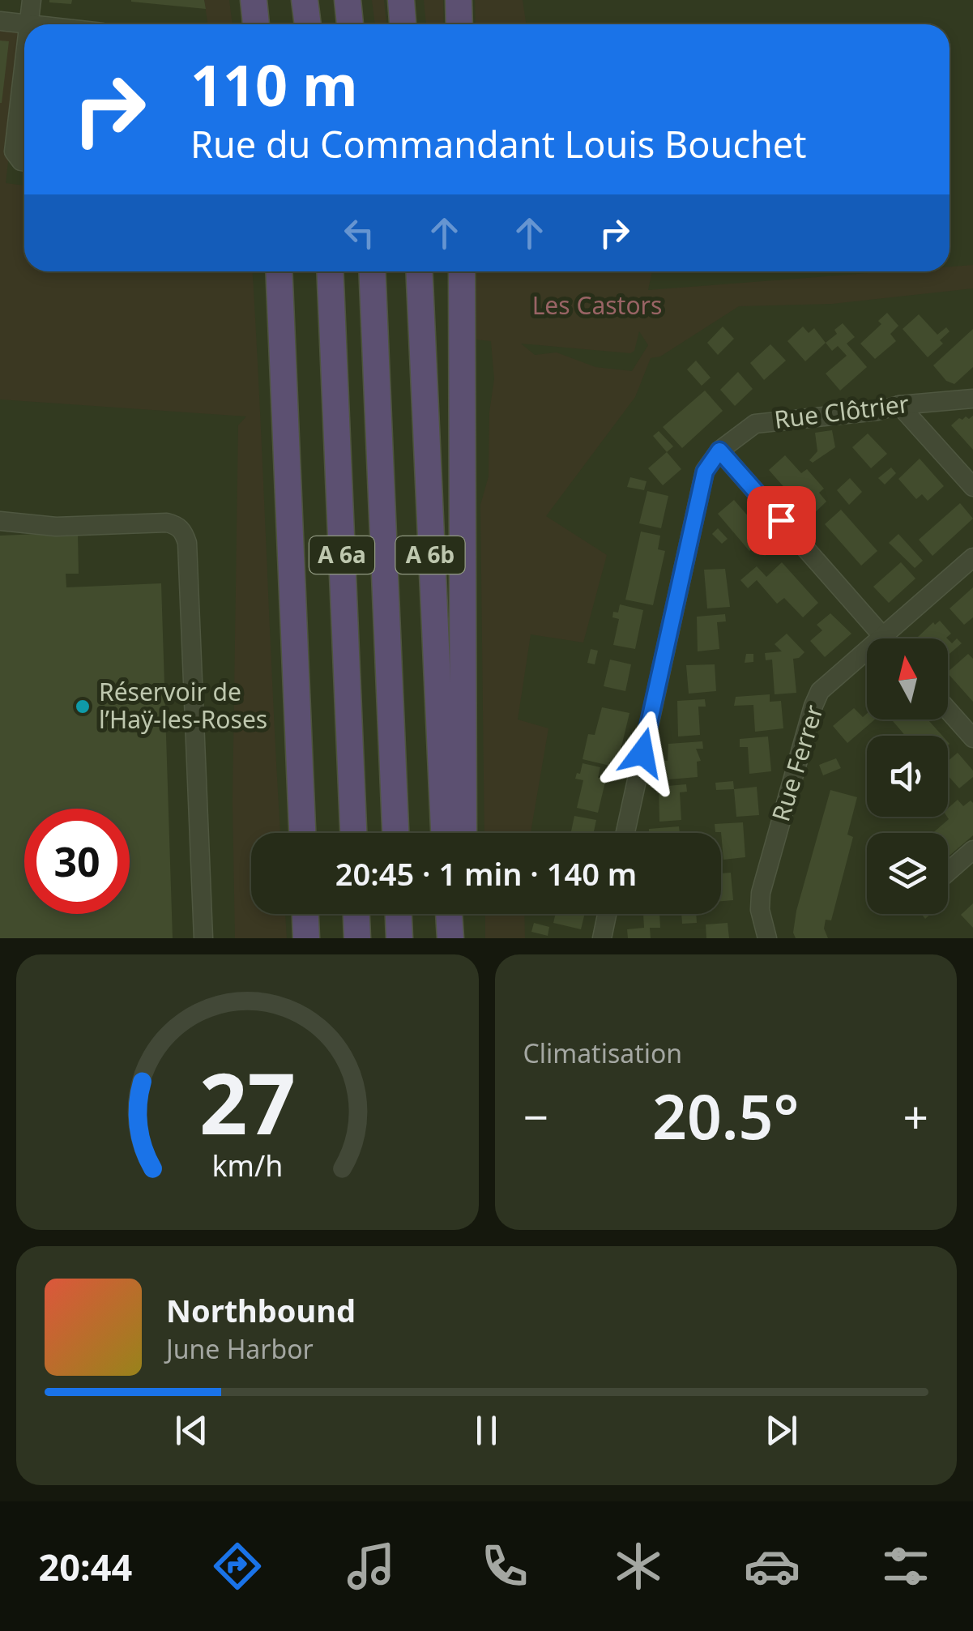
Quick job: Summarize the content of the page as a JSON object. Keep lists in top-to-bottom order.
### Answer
{
  "streets": {
    "highway": ["A 6a", "A 6b"],
    "street": ["Rue Clôtrier", "Rue Ferrer"]
  },
  "parks": ["Les Castors"],
  "places": ["Réservoir de l’Haÿ-les-Roses"],
  "north": "top",
  "page": {
    "turn": ["110 m", "Rue du Commandant Louis Bouchet"],
    "limit": "30",
    "trip": "20:45 · 1 min · 140 m",
    "tile": "Climatisation",
    "heat": ["−", "20.5°", "+"],
    "song": ["Northbound", "June Harbor"],
    "tabs": "20:44",
    "gauge": ["27", "km/h"]
  }
}
